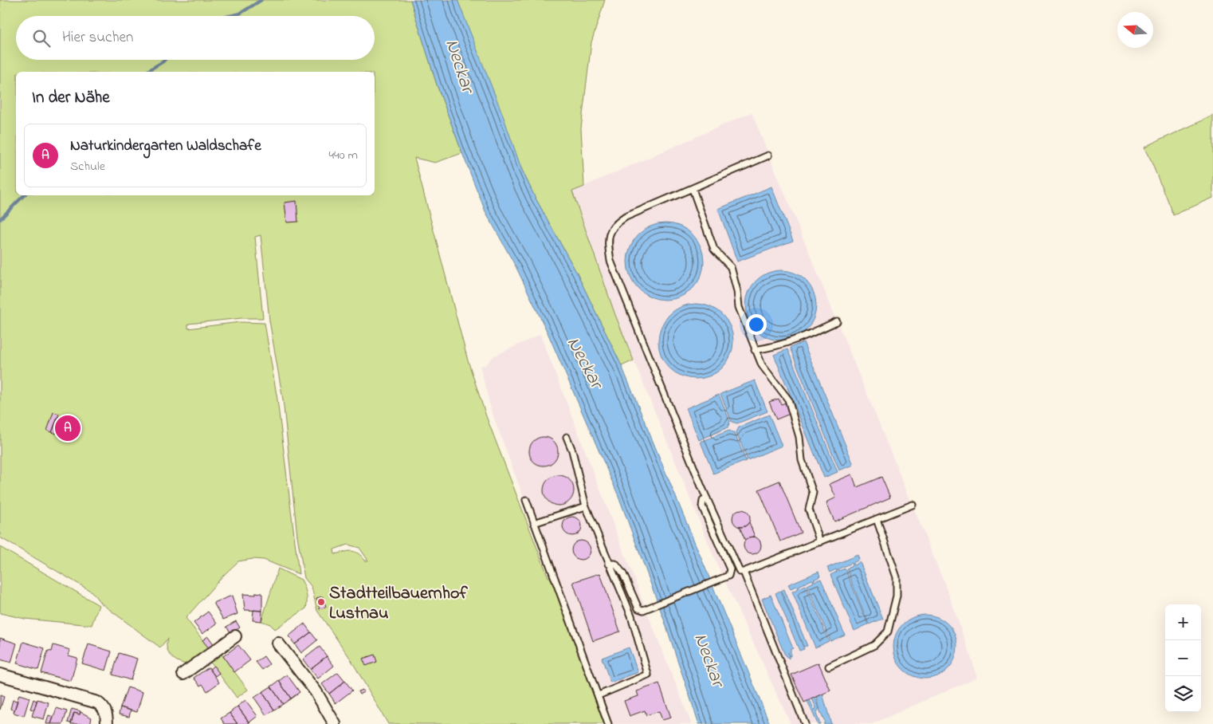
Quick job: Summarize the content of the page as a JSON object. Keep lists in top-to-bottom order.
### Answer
{
  "water": ["Neckar"],
  "places": ["Stadtteilbauernhof Lustnau"],
  "north": "left",
  "page": {
    "search": "Hier suchen",
    "heading": "In der Nähe",
    "list": [
      {
        "mark": "A",
        "name": "Naturkindergarten Waldschafe",
        "note": "Schule",
        "value": "440 m"
      }
    ],
    "pins": "A",
    "map_buttons": ["+", "−"]
  }
}
